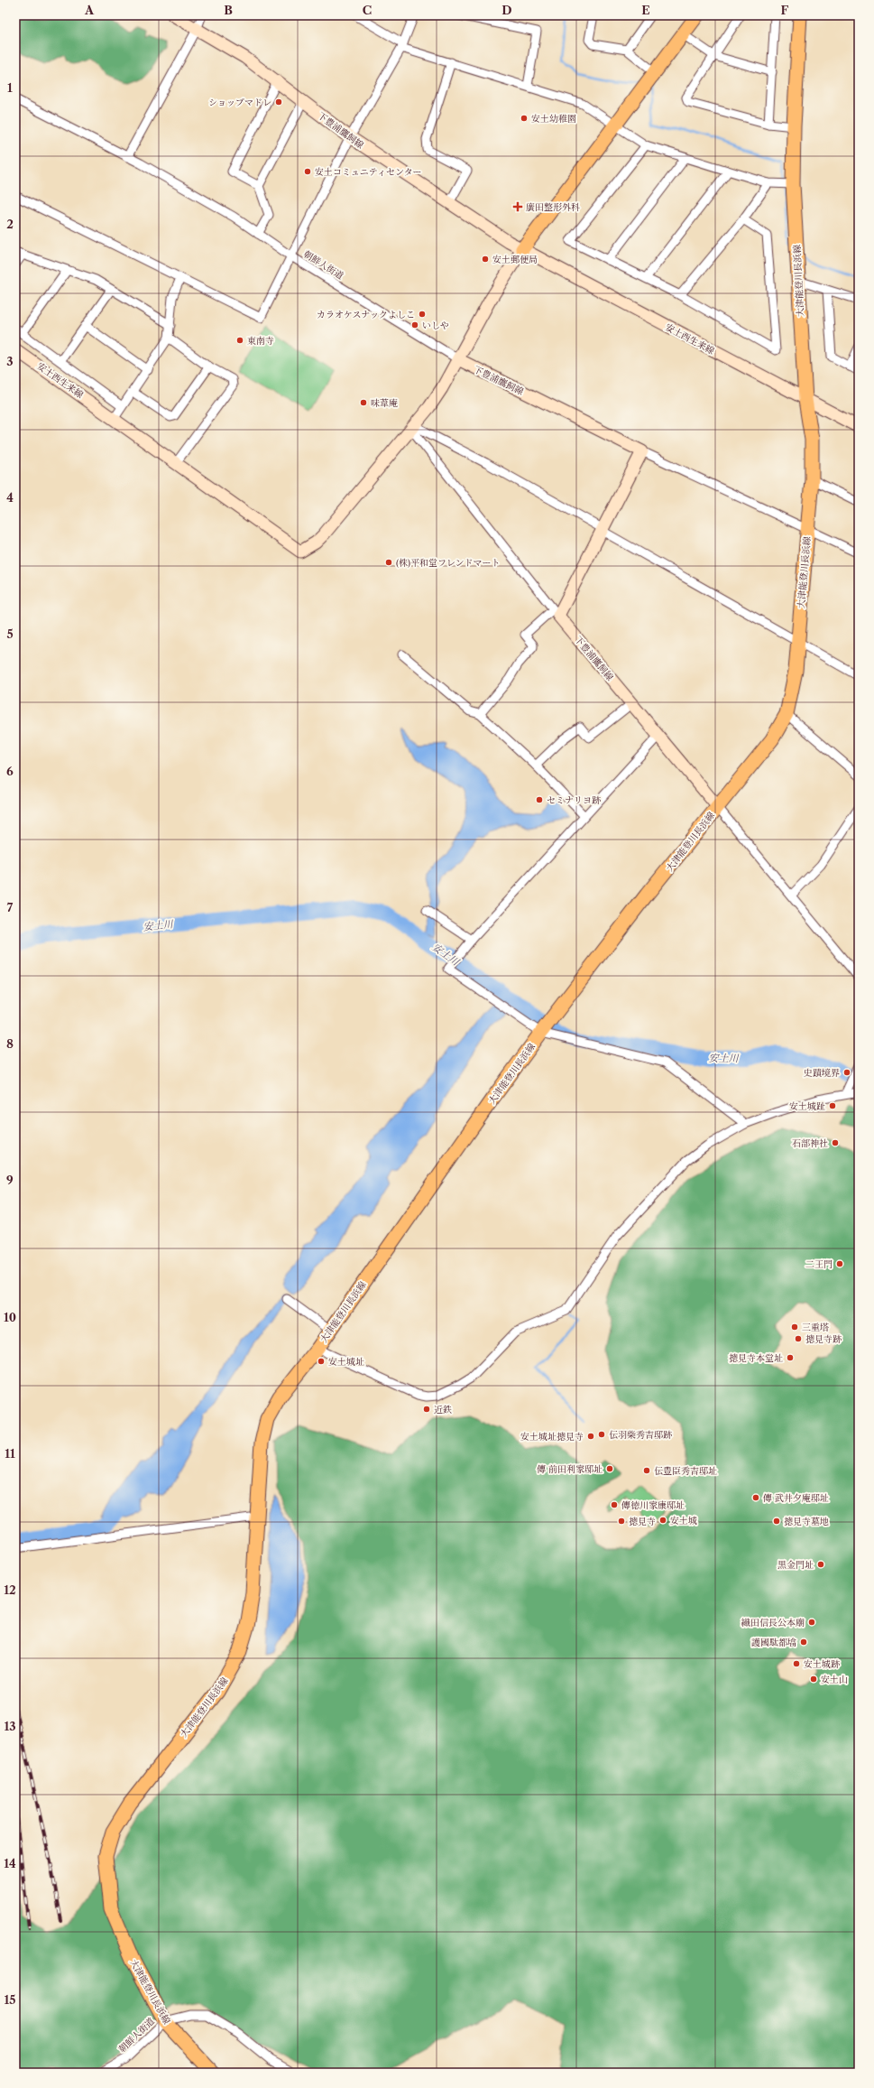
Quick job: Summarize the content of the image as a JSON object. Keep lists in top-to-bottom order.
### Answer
{
  "streets": {
    "main road": ["下豊浦鷹飼線", "大津能登川長浜線", "安土西生来線"],
    "street": ["朝鮮人街道"]
  },
  "crossings": [
    ["下豊浦鷹飼線", "朝鮮人街道"],
    ["下豊浦鷹飼線", "大津能登川長浜線"],
    ["下豊浦鷹飼線", "安土西生来線"],
    ["朝鮮人街道", "大津能登川長浜線"],
    ["大津能登川長浜線", "安土西生来線"]
  ],
  "water": ["安土川"],
  "places": {
    "other": [
      "ショップマドレ",
      "安土幼稚園",
      "安土コミュニティセンター",
      "安土郵便局",
      "カラオケスナックよしこ",
      "いしや",
      "東南寺",
      "味葦庵",
      "(株)平和堂フレンドマート",
      "セミナリヨ跡",
      "史蹟境界",
      "安土城趾",
      "石部神社",
      "二王門",
      "三重塔",
      "摠見寺跡",
      "摠見寺本堂址",
      "安土城址",
      "近鉄",
      "伝羽柴秀吉邸跡",
      "安土城址摠見寺",
      "傳 前田利家邸址",
      "伝豊臣秀吉邸址",
      "傳 武井夕庵邸址",
      "傳徳川家康邸址",
      "安土城",
      "摠見寺",
      "摠見寺墓地",
      "黒金門址",
      "織田信長公本廟",
      "護國駄都墖",
      "安土城跡",
      "安土山"
    ],
    "health": ["廣田整形外科"]
  },
  "grid": {
    "columns": [
      "A",
      "B",
      "C",
      "D",
      "E",
      "F"
    ],
    "rows": [
      "1",
      "2",
      "3",
      "4",
      "5",
      "6",
      "7",
      "8",
      "9",
      "10",
      "11",
      "12",
      "13",
      "14",
      "15"
    ]
  }
}
